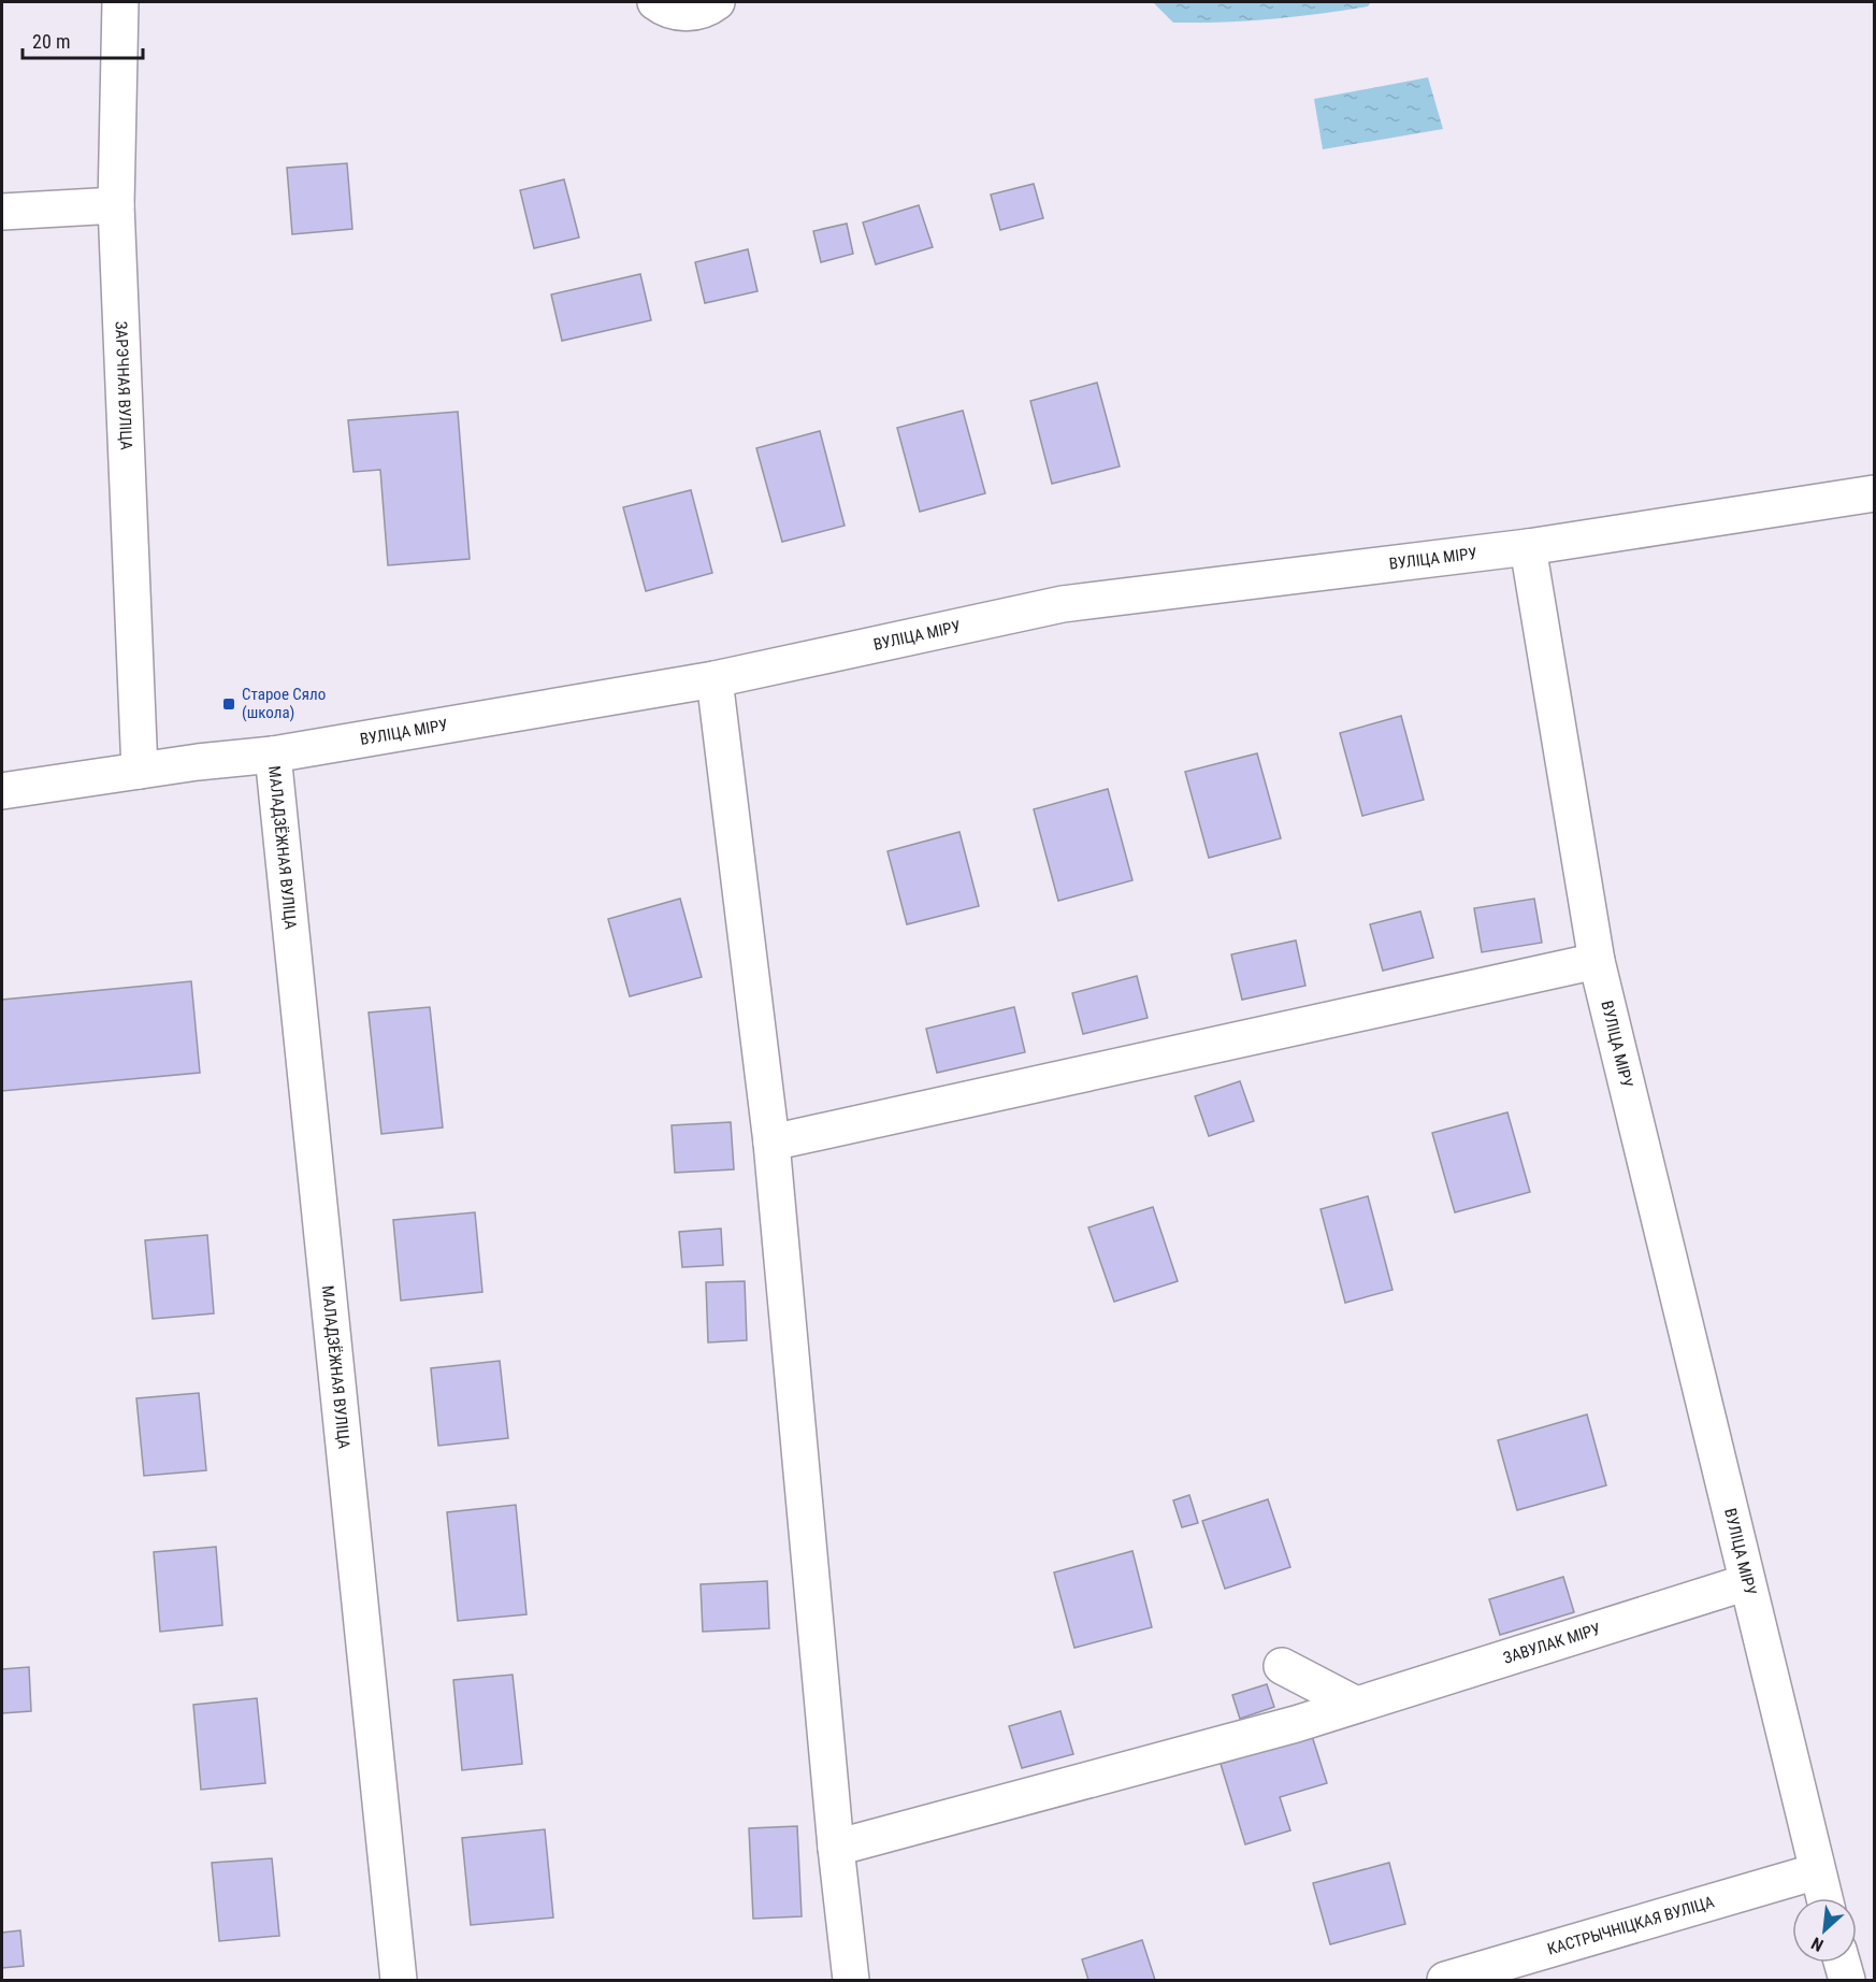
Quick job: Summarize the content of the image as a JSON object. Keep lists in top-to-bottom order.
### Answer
{
  "streets": {
    "street": [
      "ЗАРЭЧНАЯ ВУЛІЦА",
      "ВУЛІЦА МІРУ",
      "МАЛАДЗЁЖНАЯ ВУЛІЦА",
      "ЗАВУЛАК МІРУ",
      "КАСТРЫЧНІЦКАЯ ВУЛІЦА"
    ]
  },
  "crossings": [
    ["ЗАРЭЧНАЯ ВУЛІЦА", "ВУЛІЦА МІРУ"],
    ["ВУЛІЦА МІРУ", "МАЛАДЗЁЖНАЯ ВУЛІЦА"],
    ["ВУЛІЦА МІРУ", "ЗАВУЛАК МІРУ"],
    ["ВУЛІЦА МІРУ", "КАСТРЫЧНІЦКАЯ ВУЛІЦА"]
  ],
  "places": {
    "transit": ["Старое Сяло (школа)"]
  },
  "scale_bar": "20 m",
  "north": "bottom left"
}
